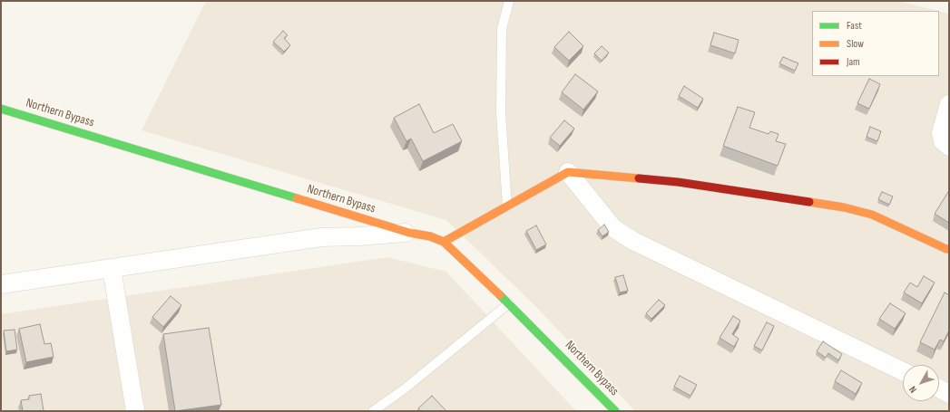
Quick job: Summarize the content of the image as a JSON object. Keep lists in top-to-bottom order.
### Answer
{
  "streets": {
    "street": ["Northern Bypass"]
  },
  "legend": ["Fast", "Slow", "Jam"],
  "north": "bottom left"
}
